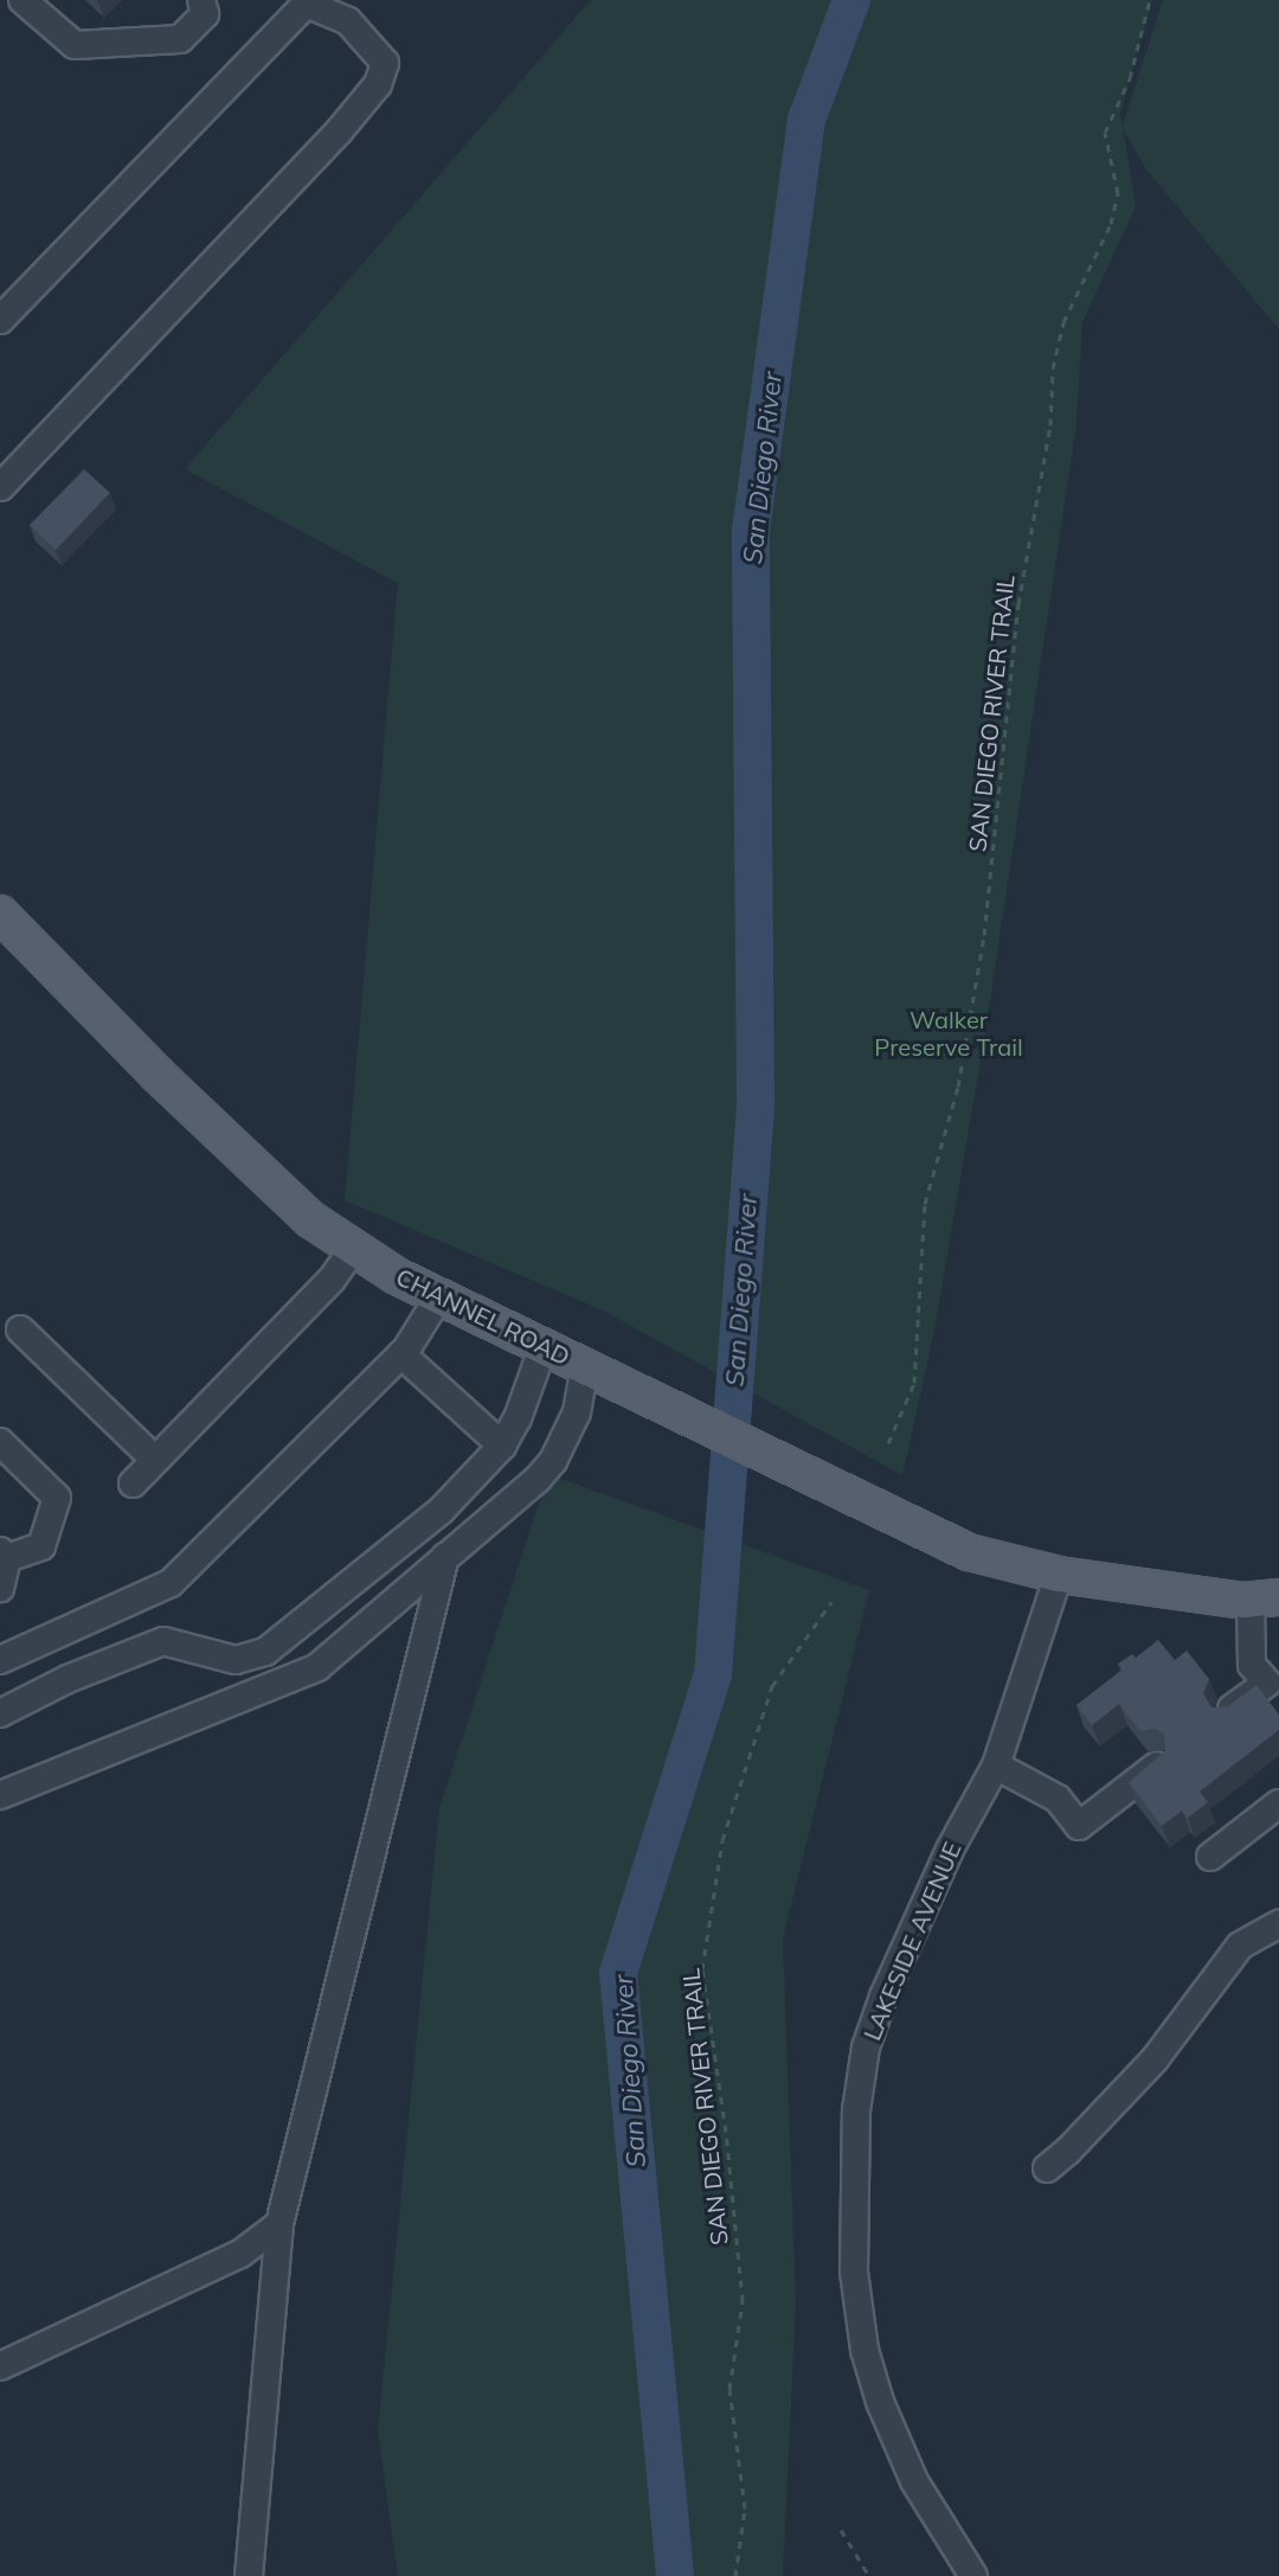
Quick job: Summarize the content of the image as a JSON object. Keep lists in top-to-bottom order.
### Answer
{
  "streets": {
    "main road": ["CHANNEL ROAD"],
    "street": ["LAKESIDE AVENUE"],
    "path": ["SAN DIEGO RIVER TRAIL"]
  },
  "crossings": [
    ["CHANNEL ROAD", "LAKESIDE AVENUE"]
  ],
  "water": ["San Diego River"],
  "parks": ["Walker Preserve Trail"]
}
